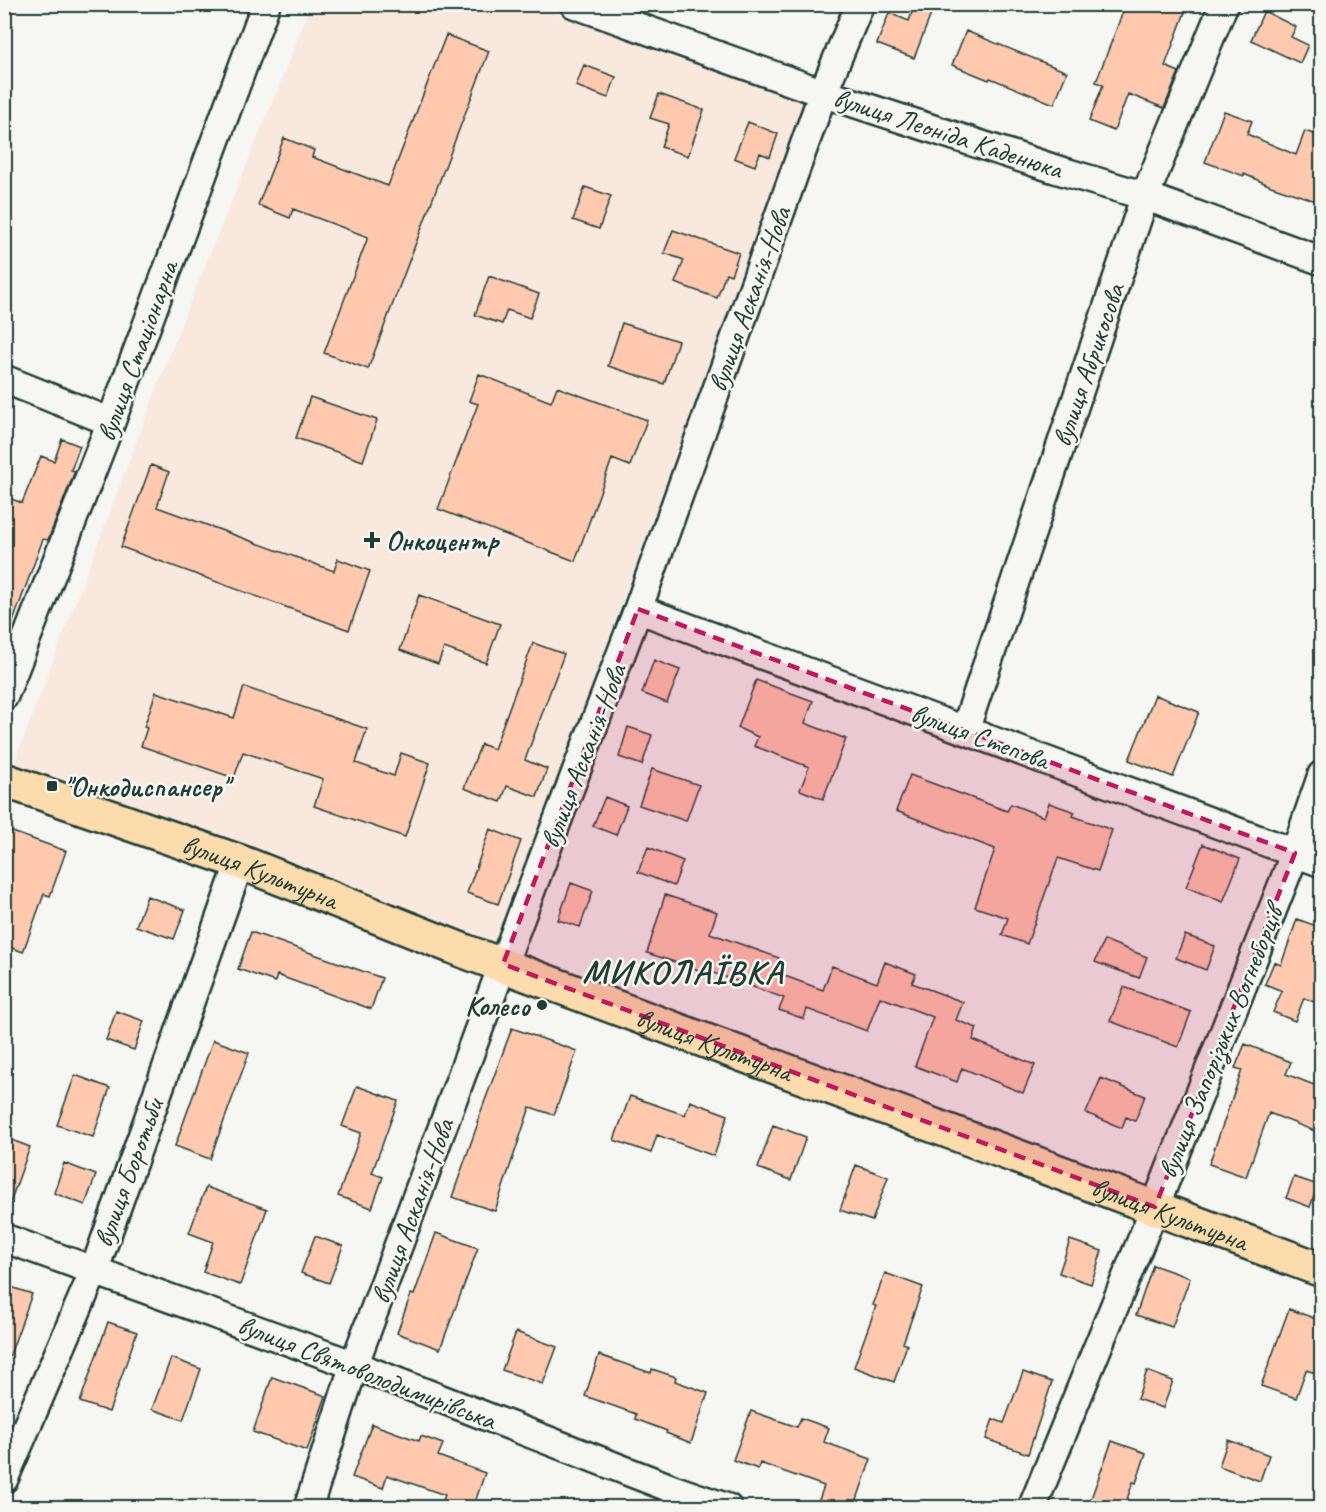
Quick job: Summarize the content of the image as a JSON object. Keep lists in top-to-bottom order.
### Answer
{
  "streets": {
    "main road": ["вулиця Культурна"],
    "street": [
      "вулиця Леоніда Каденюка",
      "вулиця Асканія-Нова",
      "вулиця Стаціонарна",
      "вулиця Абрикосова",
      "вулиця Степова",
      "вулиця Запорізьких Вогнеборців",
      "вулиця Боротьби",
      "вулиця Святоволодимирівська"
    ]
  },
  "crossings": [
    ["вулиця Леоніда Каденюка", "вулиця Асканія-Нова"],
    ["вулиця Леоніда Каденюка", "вулиця Абрикосова"],
    ["вулиця Асканія-Нова", "вулиця Степова"],
    ["вулиця Асканія-Нова", "вулиця Культурна"],
    ["вулиця Асканія-Нова", "вулиця Святоволодимирівська"],
    ["вулиця Абрикосова", "вулиця Степова"],
    ["вулиця Степова", "вулиця Запорізьких Вогнеборців"],
    ["вулиця Культурна", "вулиця Запорізьких Вогнеборців"],
    ["вулиця Культурна", "вулиця Боротьби"],
    ["вулиця Боротьби", "вулиця Святоволодимирівська"]
  ],
  "districts": ["МИКОЛАЇВКА"],
  "places": {
    "health": ["Онкоцентр"],
    "transit": ["\"Онкодиспансер\""],
    "other": ["Колесо"]
  }
}
